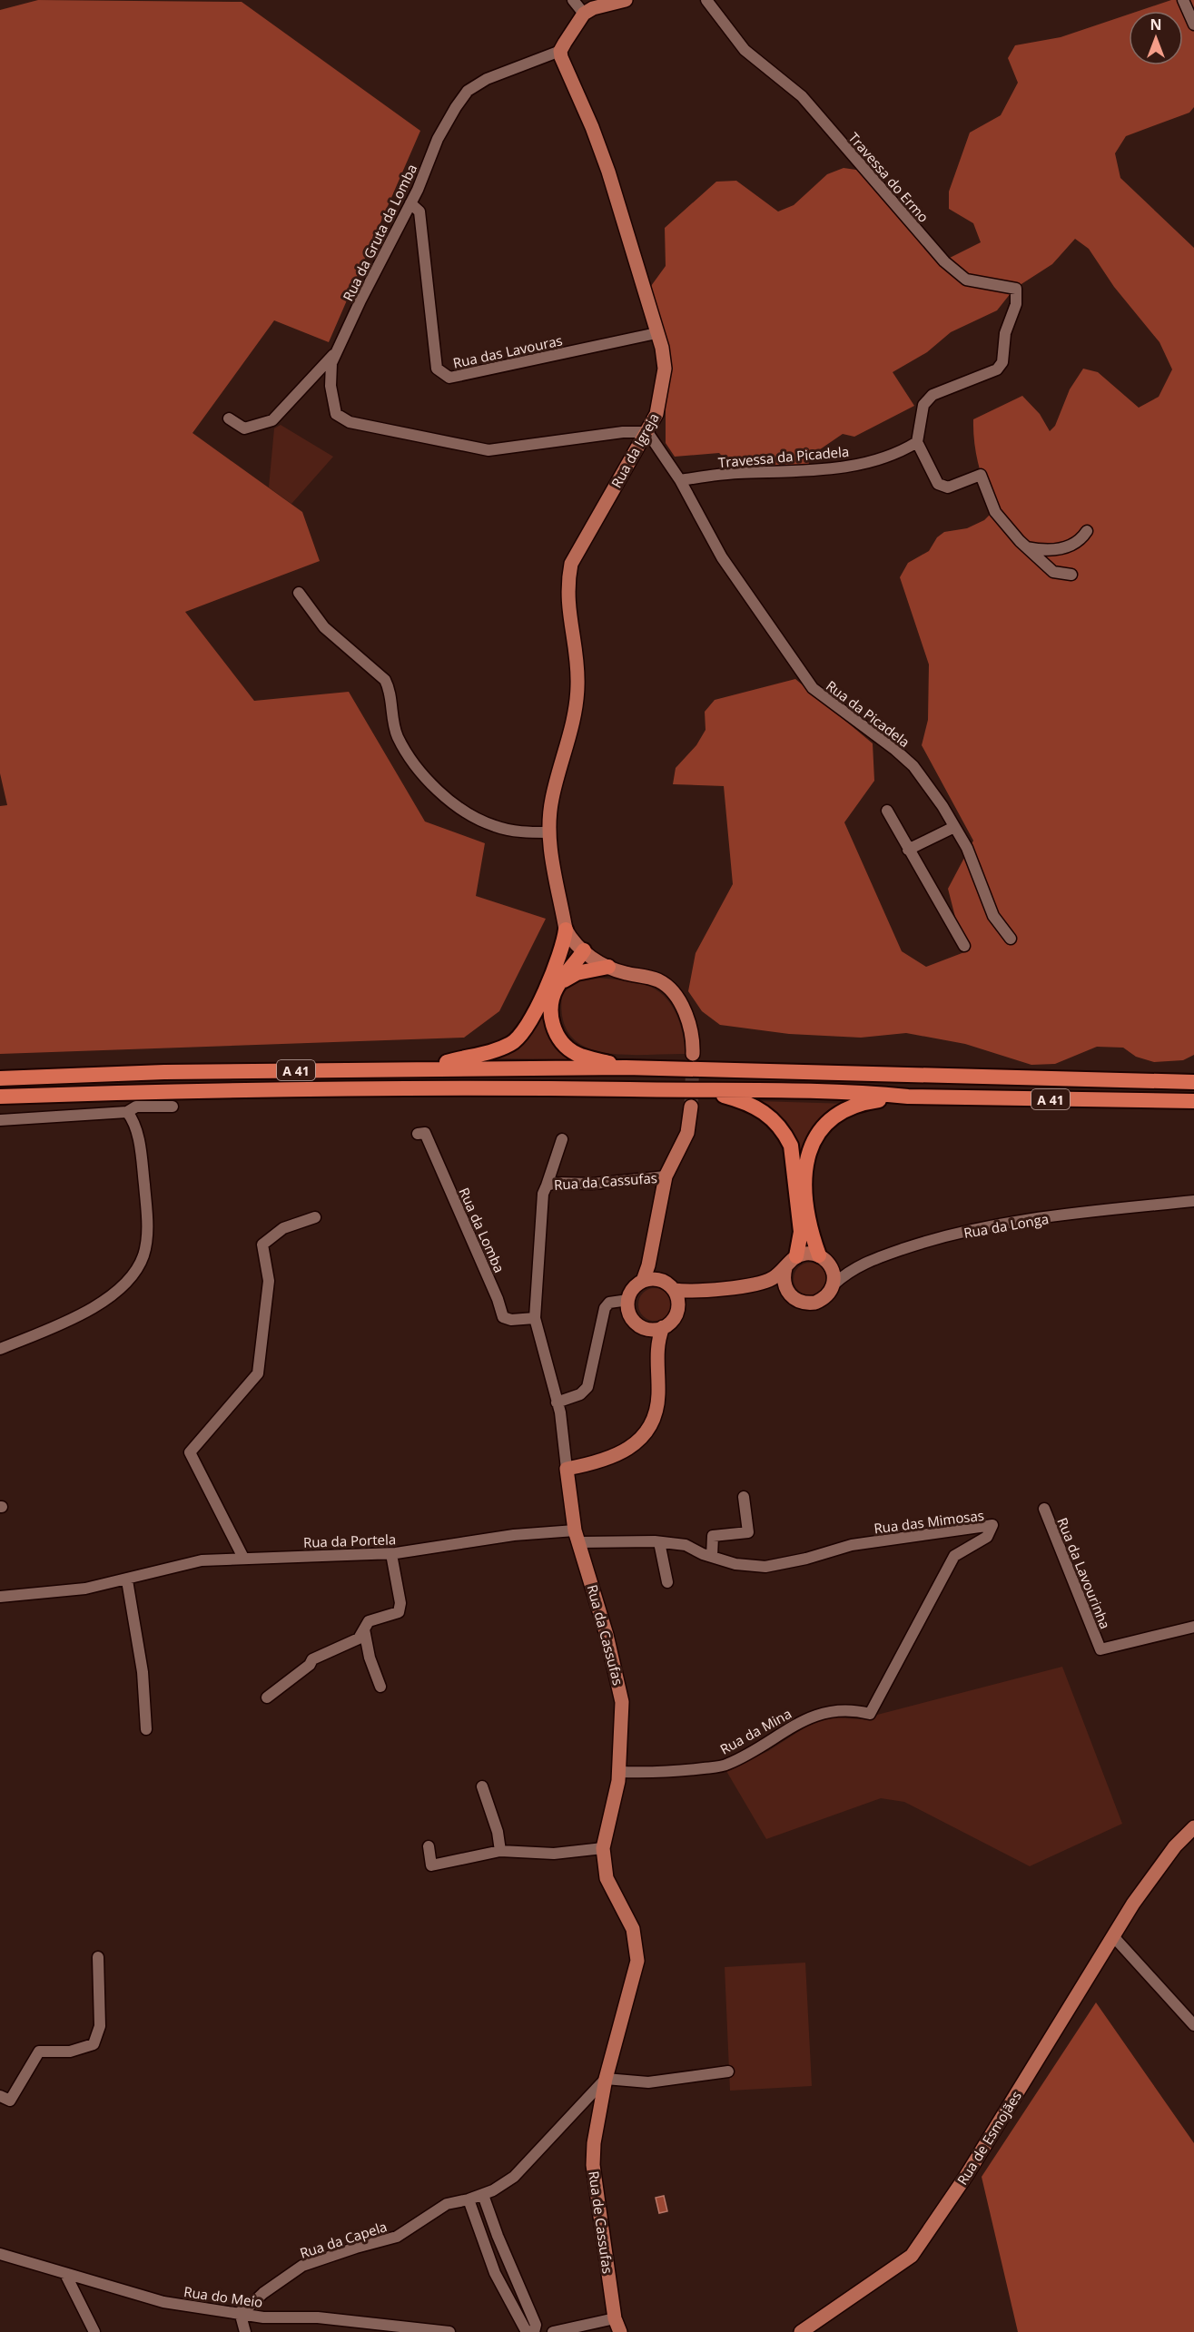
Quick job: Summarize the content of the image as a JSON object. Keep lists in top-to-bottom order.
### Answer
{
  "streets": {
    "highway": ["A 41"],
    "main road": [
      "Rua da Igreja",
      "Rua da Cassufas",
      "Rua da Longa",
      "Rua de Esmojães",
      "Rua de Cassufas"
    ],
    "street": [
      "Travessa do Ermo",
      "Rua da Gruta da Lomba",
      "Rua das Lavouras",
      "Travessa da Picadela",
      "Rua da Picadela",
      "Rua da Lomba",
      "Rua das Mimosas",
      "Rua da Portela",
      "Rua da Lavourinha",
      "Rua da Mina",
      "Rua da Capela",
      "Rua do Meio"
    ]
  },
  "crossings": [
    ["Travessa do Ermo", "Travessa da Picadela"],
    ["Rua da Gruta da Lomba", "Rua das Lavouras"],
    ["Rua da Gruta da Lomba", "Rua da Igreja"],
    ["Rua das Lavouras", "Rua da Igreja"],
    ["Rua da Igreja", "Rua da Picadela"],
    ["Travessa da Picadela", "Rua da Picadela"],
    ["Rua da Cassufas", "Rua da Lomba"],
    ["Rua da Cassufas", "Rua das Mimosas"],
    ["Rua da Cassufas", "Rua da Portela"],
    ["Rua da Cassufas", "Rua da Mina"],
    ["Rua da Cassufas", "Rua de Cassufas"],
    ["Rua da Cassufas", "Rua da Capela"],
    ["Rua das Mimosas", "Rua da Portela"],
    ["Rua das Mimosas", "Rua da Mina"],
    ["Rua de Cassufas", "Rua da Capela"],
    ["Rua da Capela", "Rua do Meio"]
  ],
  "north": "top"
}
